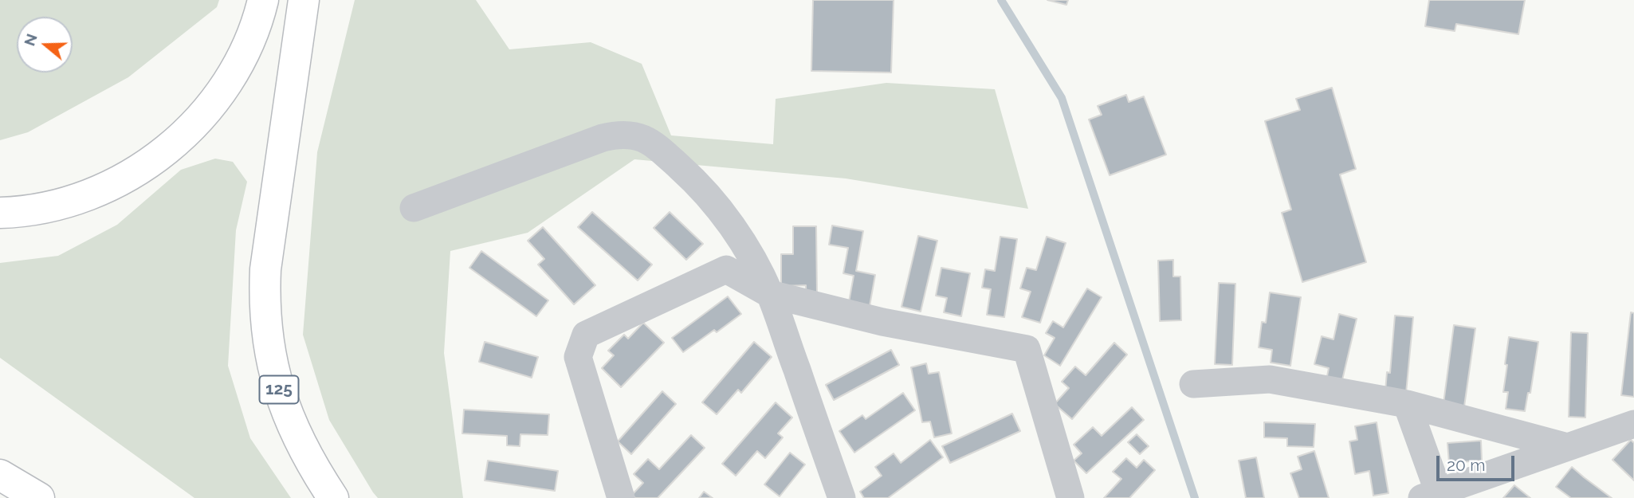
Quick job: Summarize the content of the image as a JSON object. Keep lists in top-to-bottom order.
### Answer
{
  "streets": {
    "highway": ["125"]
  },
  "scale_bar": "20 m",
  "north": "left"
}
